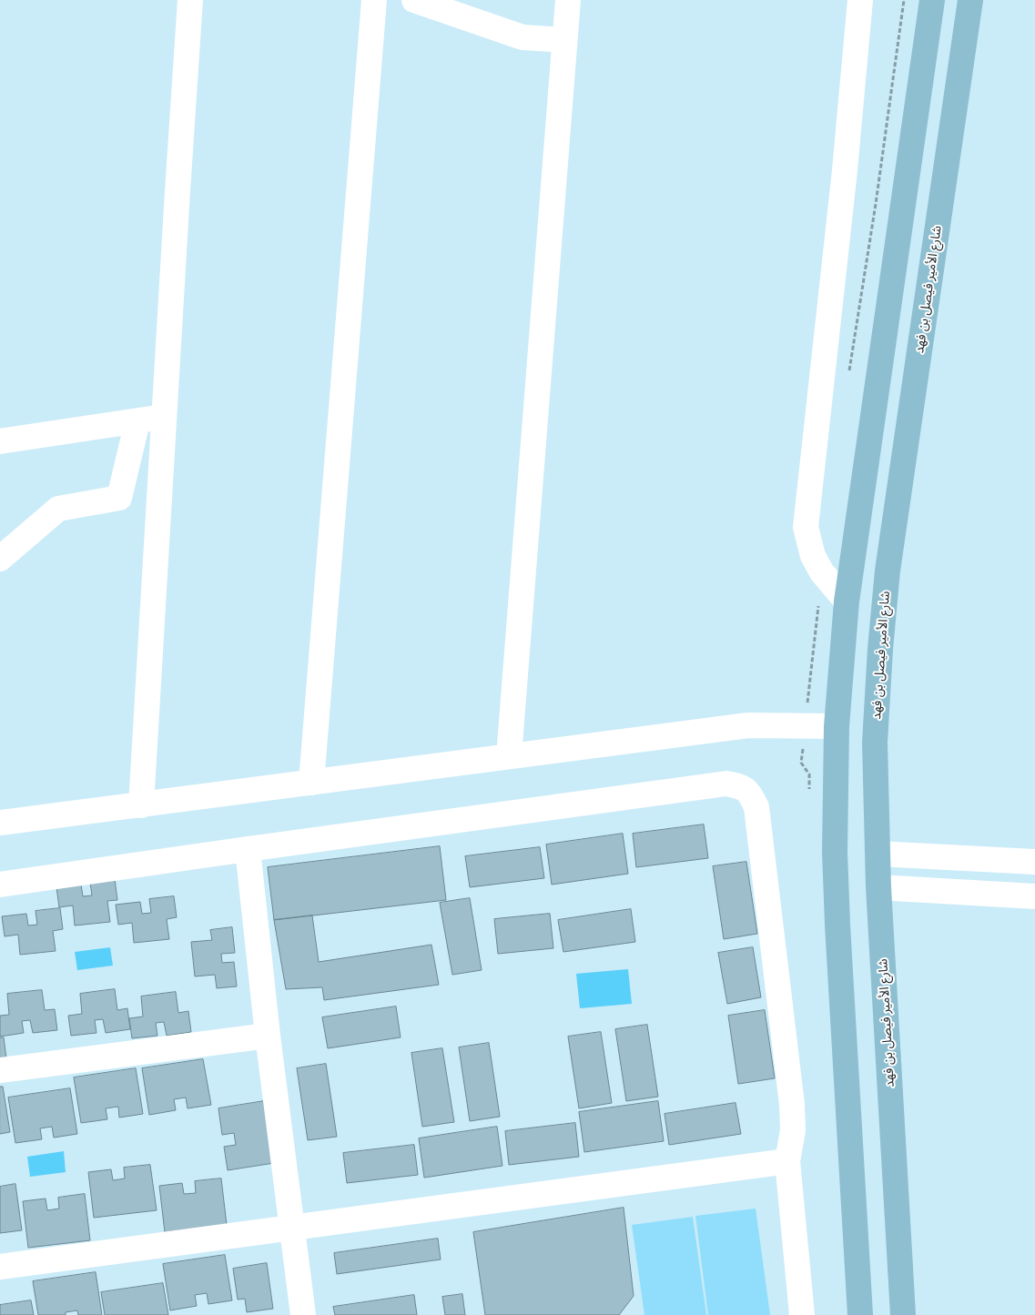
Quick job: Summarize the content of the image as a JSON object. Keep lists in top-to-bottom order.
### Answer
{
  "streets": {
    "main road": ["شارع الأمير فيصل بن فهد"]
  }
}
